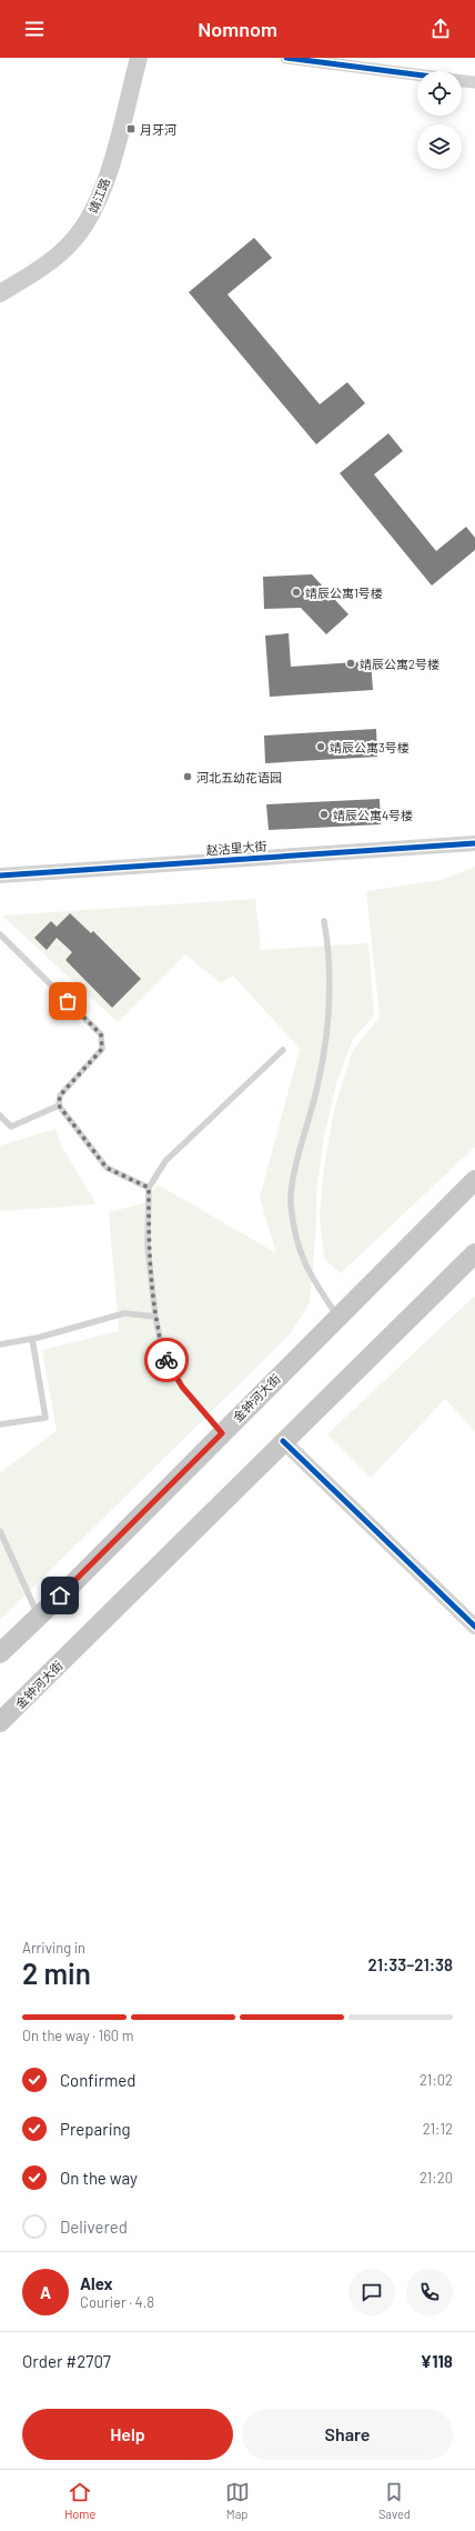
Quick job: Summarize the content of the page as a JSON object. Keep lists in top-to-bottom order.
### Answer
{
  "streets": {
    "main road": ["靖江路", "金钟河大街"],
    "street": ["赵沽里大街"]
  },
  "places": {
    "transit": ["月牙河"],
    "other": [
      "靖辰公寓1号楼",
      "靖辰公寓2号楼",
      "靖辰公寓3号楼",
      "河北五幼花语园",
      "靖辰公寓4号楼"
    ]
  },
  "page": {
    "header": "Nomnom",
    "heading": ["2 min", "Arriving in", "21:33–21:38"],
    "panel": [
      "Alex",
      "Courier · 4.8",
      "Order #2707",
      "¥118"
    ],
    "bar": "On the way · 160 m",
    "list": [
      ["Confirmed", "21:02"],
      ["Preparing", "21:12"],
      ["On the way", "21:20"],
      "Delivered"
    ],
    "round": "A",
    "buttons": ["Help", "Share"],
    "tabs": ["Home", "Map", "Saved"]
  }
}
